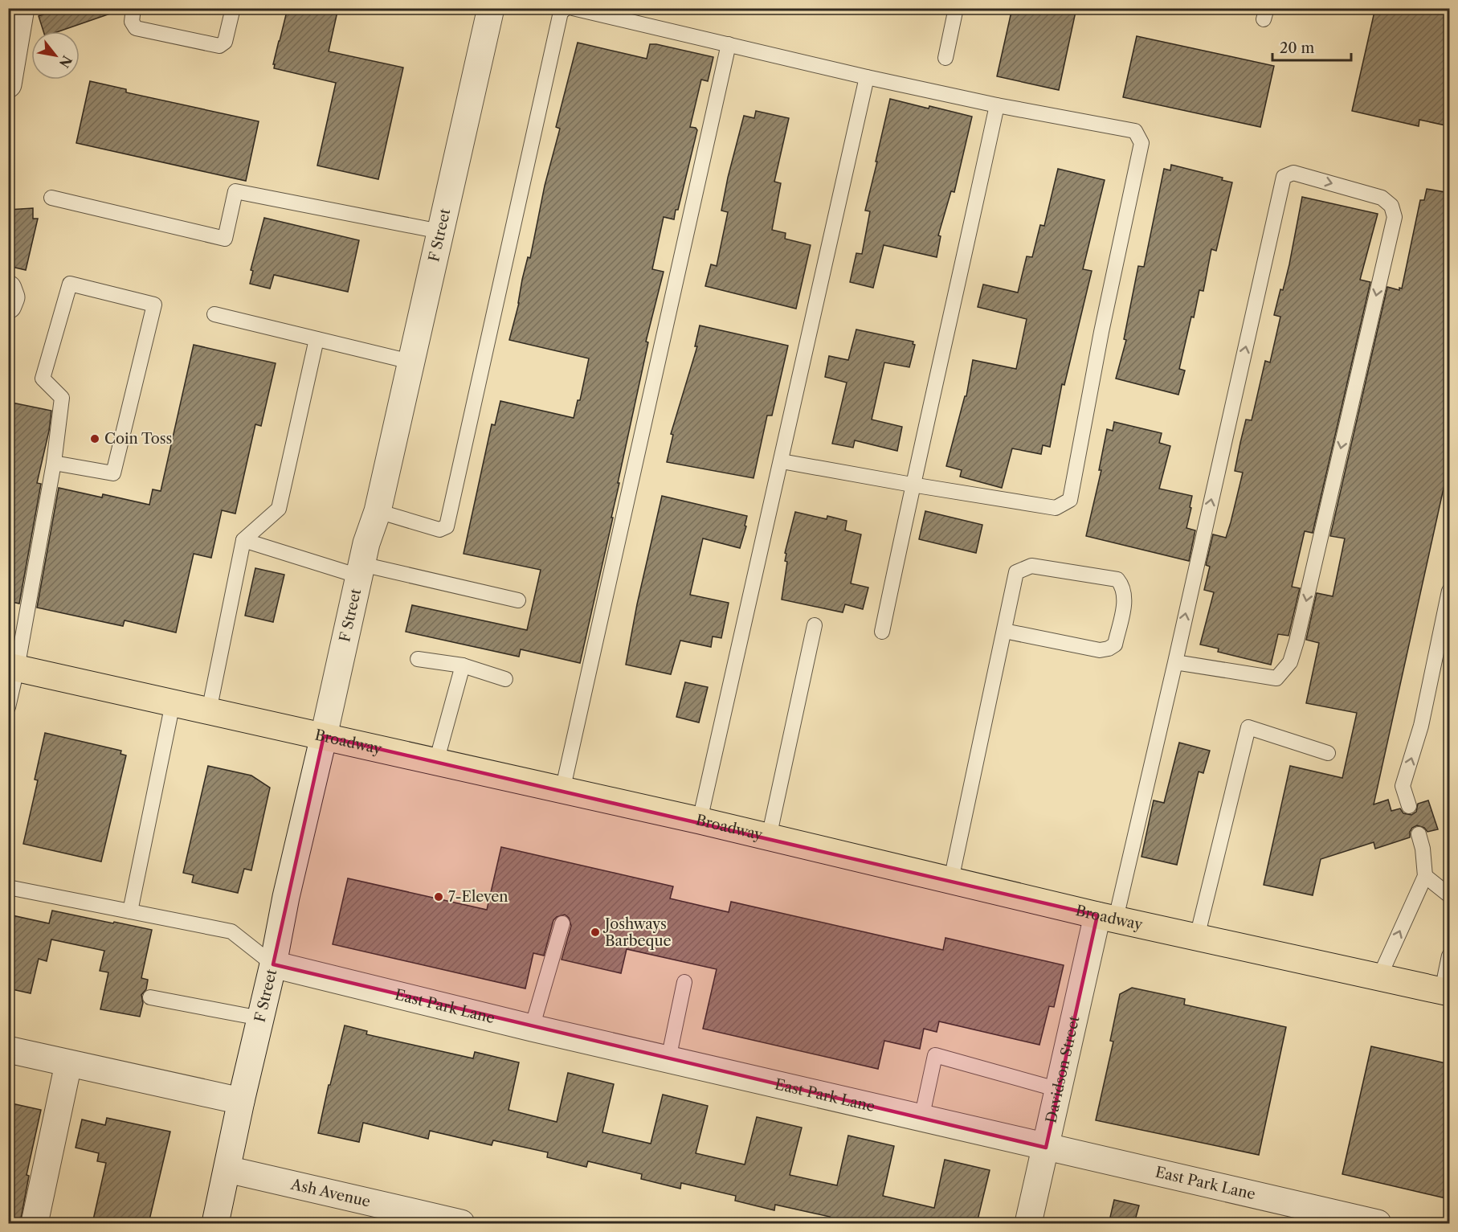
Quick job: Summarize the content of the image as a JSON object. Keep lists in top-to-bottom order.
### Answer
{
  "streets": {
    "main road": ["Broadway"],
    "street": [
      "F Street",
      "East Park Lane",
      "Davidson Street",
      "Ash Avenue"
    ]
  },
  "crossings": [
    ["F Street", "Broadway"],
    ["F Street", "East Park Lane"],
    ["F Street", "Ash Avenue"],
    ["Broadway", "Davidson Street"],
    ["East Park Lane", "Davidson Street"]
  ],
  "places": ["Coin Toss", "7-Eleven", "Joshways Barbeque"],
  "scale_bar": "20 m",
  "north": "bottom right"
}
